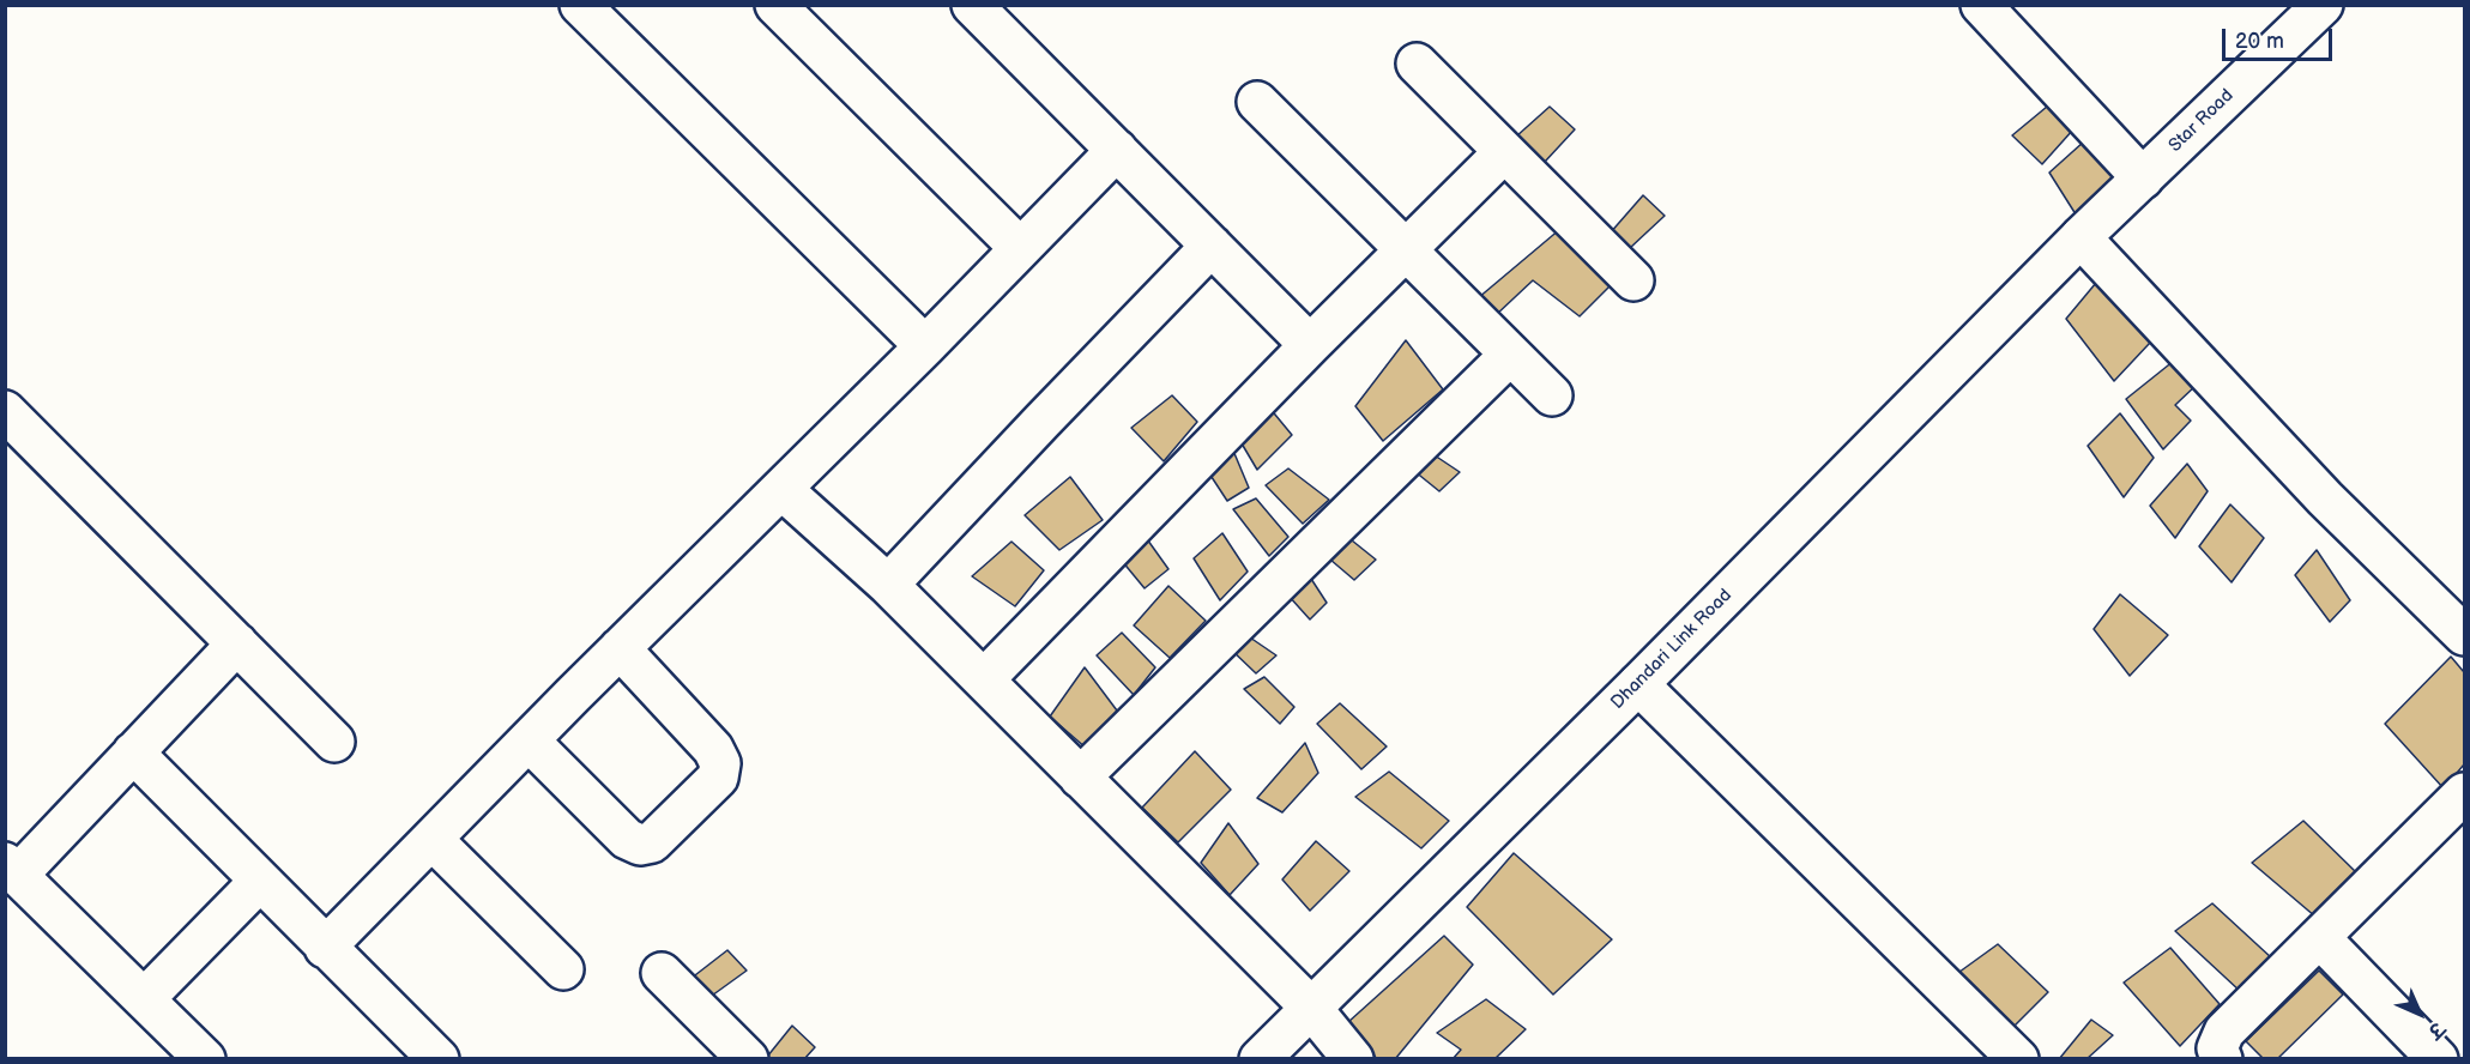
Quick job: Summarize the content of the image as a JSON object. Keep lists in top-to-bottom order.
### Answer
{
  "streets": {
    "street": ["Star Road", "Dhandari Link Road"]
  },
  "crossings": [
    ["Star Road", "Dhandari Link Road"]
  ],
  "scale_bar": "20 m",
  "north": "bottom right"
}
